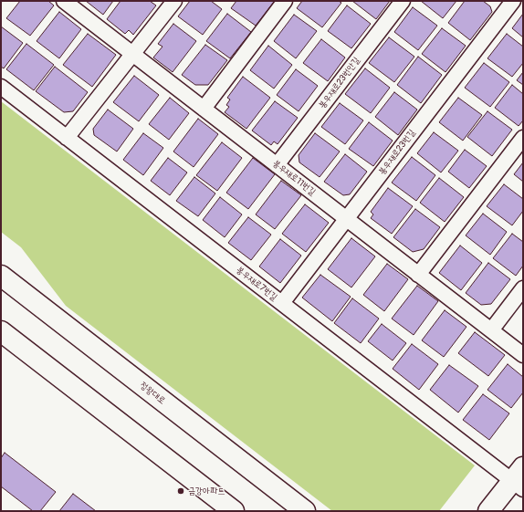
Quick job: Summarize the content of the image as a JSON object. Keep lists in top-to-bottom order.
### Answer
{
  "streets": {
    "street": [
      "봉우재로23번안길",
      "봉우재로23번길",
      "봉우재로11번길",
      "봉우재로7번길",
      "정왕대로"
    ]
  },
  "crossings": [
    ["봉우재로23번안길", "봉우재로11번길"],
    ["봉우재로23번길", "봉우재로11번길"],
    ["봉우재로23번길", "봉우재로7번길"]
  ],
  "places": ["금강아파트"]
}
